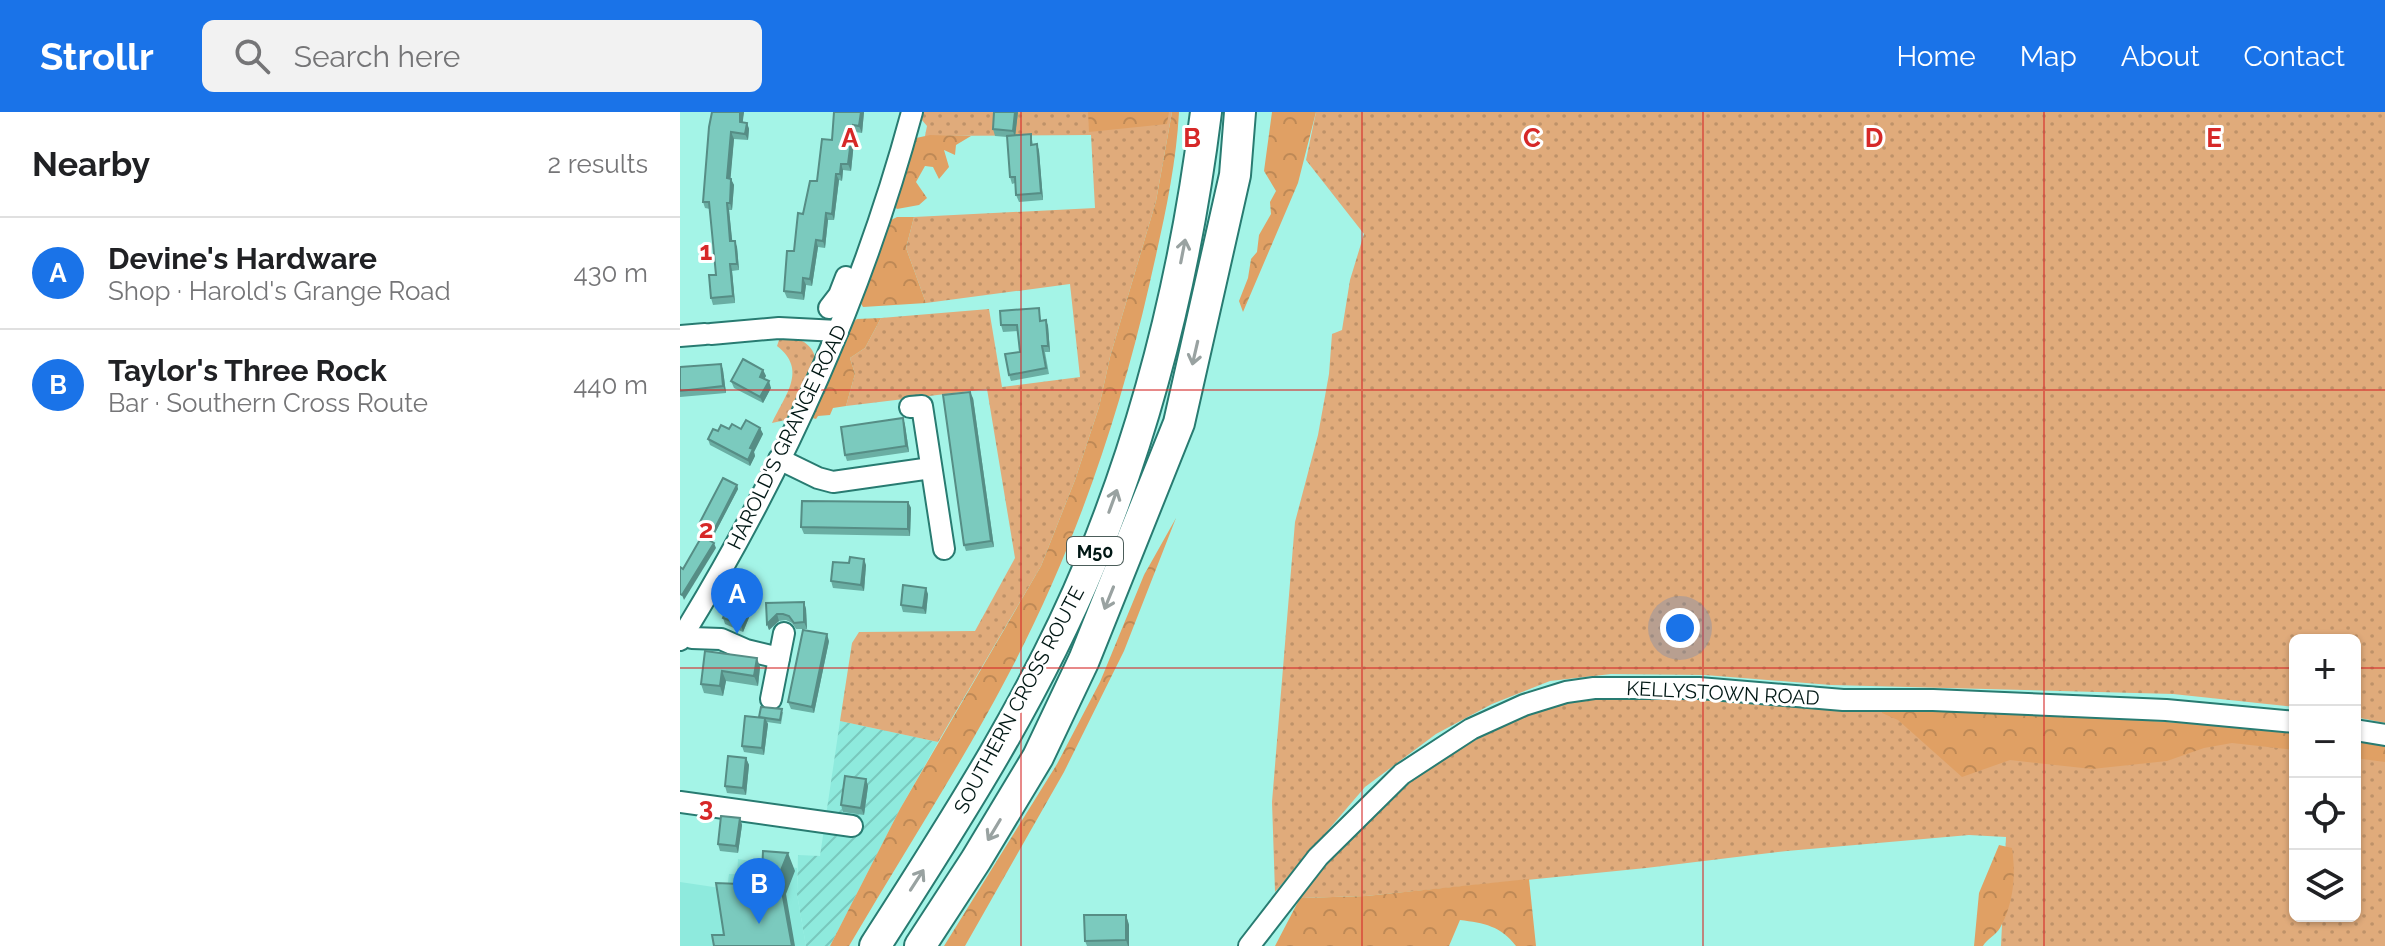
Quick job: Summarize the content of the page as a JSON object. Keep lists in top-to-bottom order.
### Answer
{
  "streets": {
    "highway": ["M50", "SOUTHERN CROSS ROUTE"],
    "street": ["HAROLD'S GRANGE ROAD", "KELLYSTOWN ROAD"]
  },
  "page": {
    "header": "Strollr",
    "search": "Search here",
    "nav": [
      "Home",
      "Map",
      "About",
      "Contact"
    ],
    "heading": ["Nearby", "2 results"],
    "list": [
      {
        "mark": "A",
        "name": "Devine's Hardware",
        "note": "Shop · Harold's Grange Road",
        "value": "430 m"
      },
      {
        "mark": "B",
        "name": "Taylor's Three Rock",
        "note": "Bar · Southern Cross Route",
        "value": "440 m"
      }
    ],
    "pins": ["A", "B"],
    "map_buttons": ["+", "−"]
  },
  "grid": {
    "columns": [
      "A",
      "B",
      "C",
      "D",
      "E"
    ],
    "rows": ["1", "2", "3"]
  }
}
